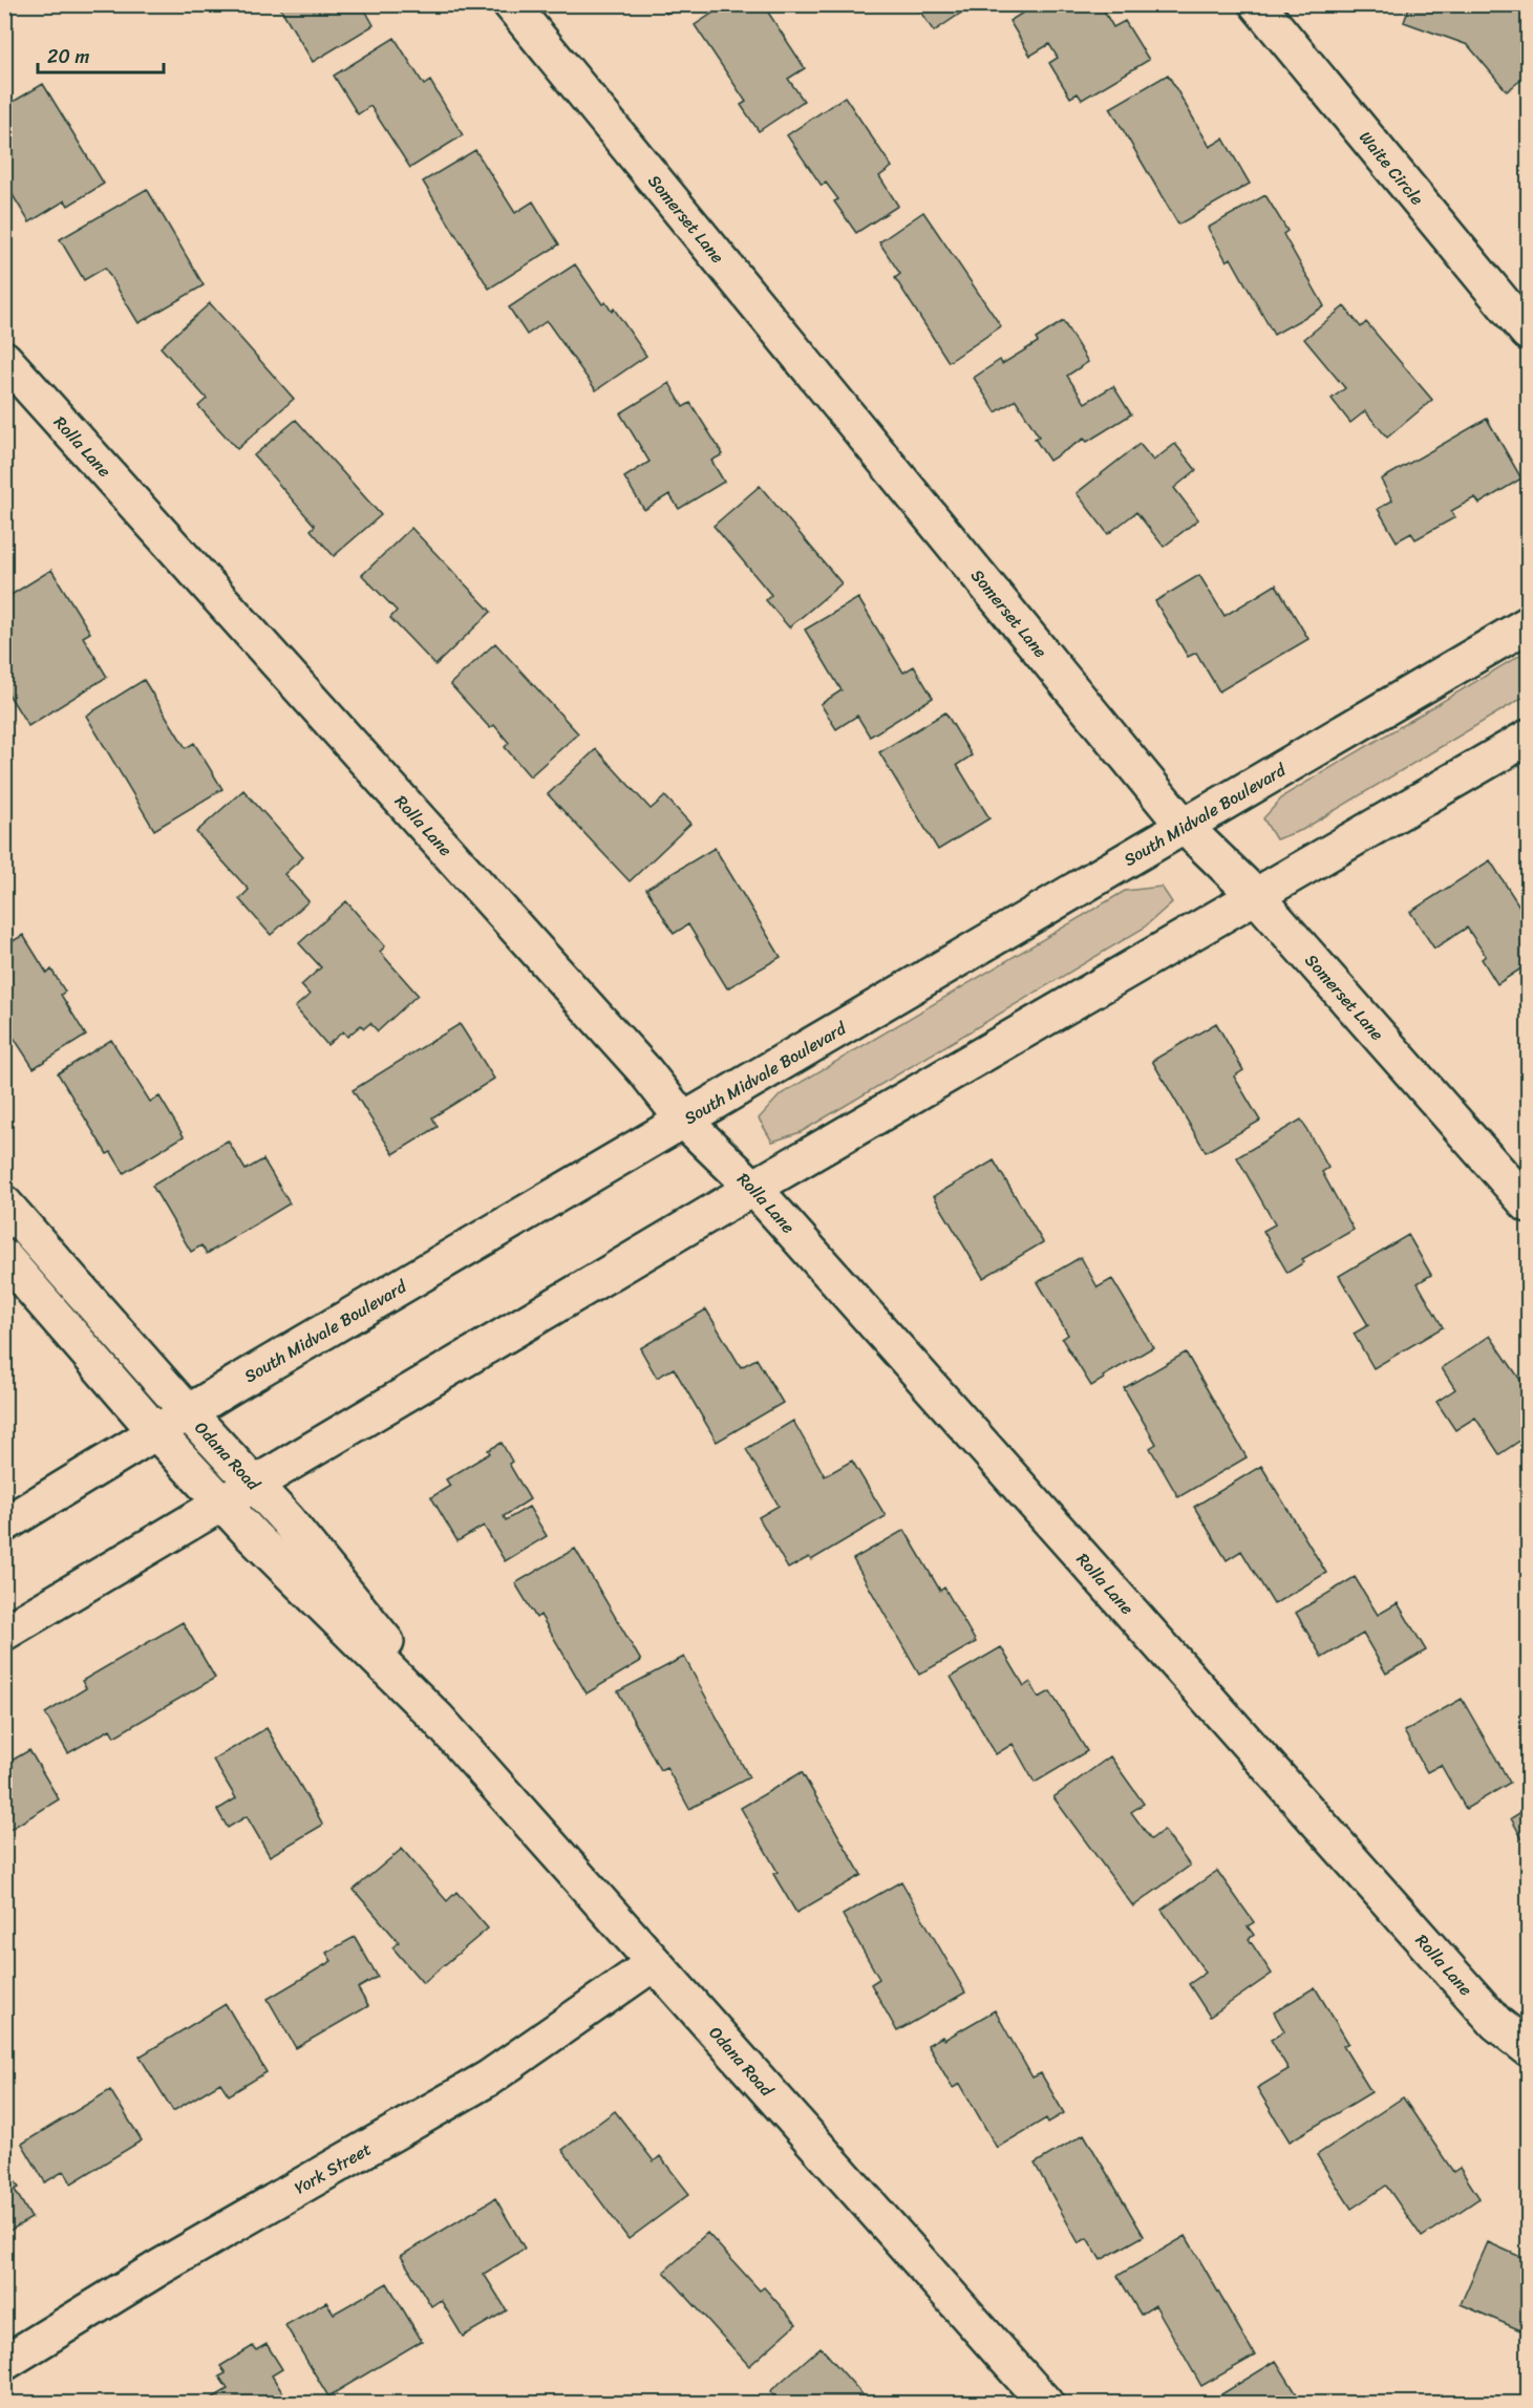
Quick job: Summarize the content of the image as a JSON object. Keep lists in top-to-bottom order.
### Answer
{
  "streets": {
    "street": [
      "Waite Circle",
      "Somerset Lane",
      "Rolla Lane",
      "South Midvale Boulevard",
      "Odana Road",
      "York Street"
    ]
  },
  "crossings": [
    ["Somerset Lane", "South Midvale Boulevard"],
    ["Rolla Lane", "South Midvale Boulevard"],
    ["South Midvale Boulevard", "Odana Road"],
    ["Odana Road", "York Street"]
  ],
  "scale_bar": "20 m"
}
